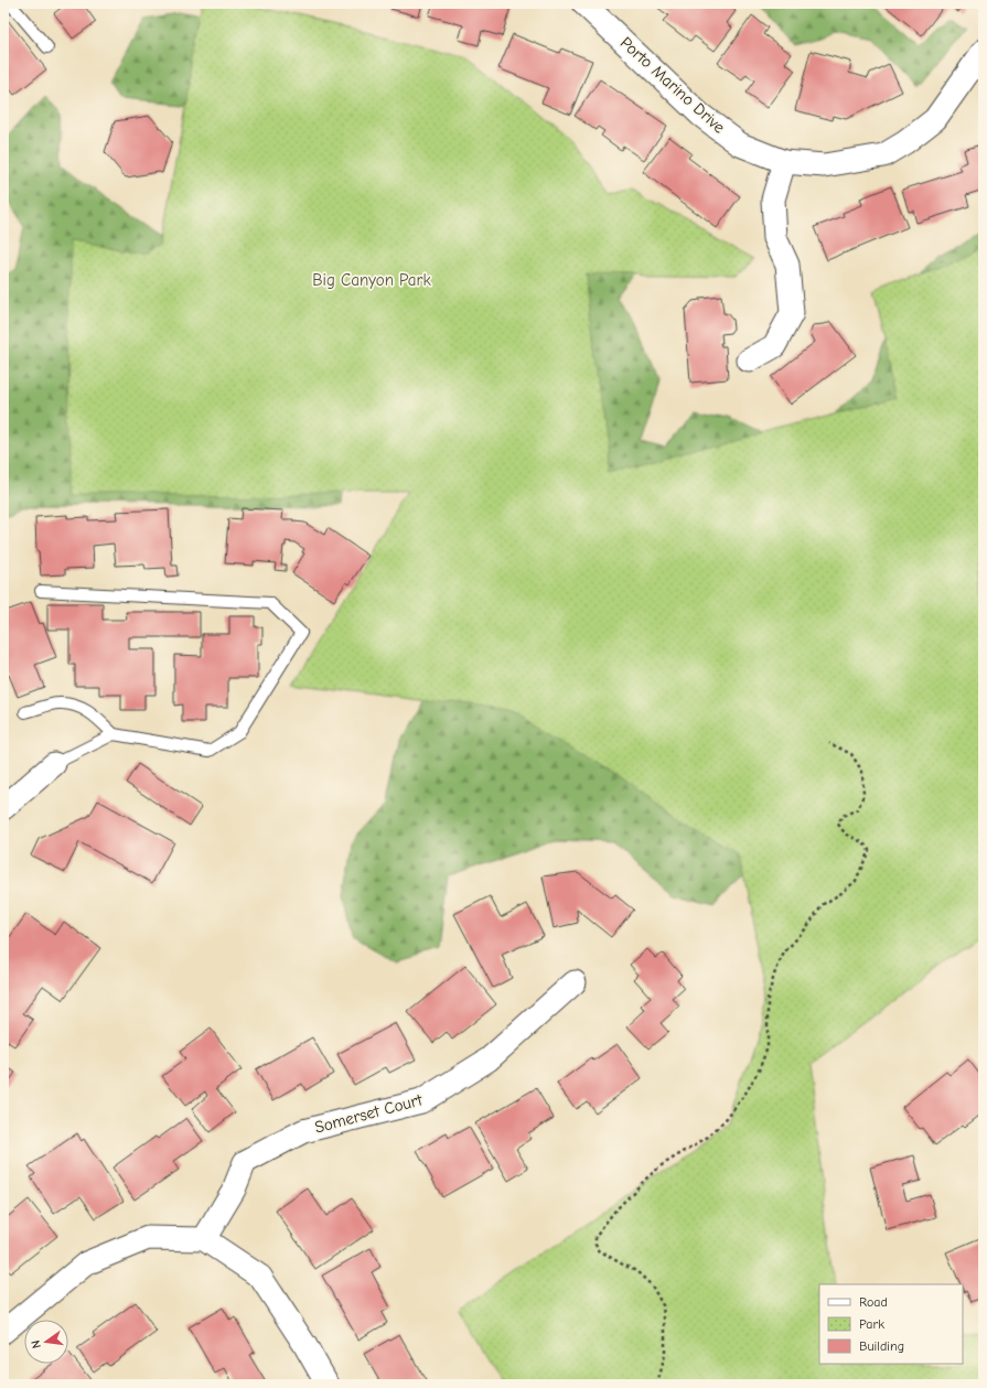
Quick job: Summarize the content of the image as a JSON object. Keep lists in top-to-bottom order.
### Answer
{
  "streets": {
    "street": ["Porto Marino Drive", "Somerset Court"]
  },
  "parks": ["Big Canyon Park"],
  "legend": ["Road", "Park", "Building"],
  "north": "left"
}
